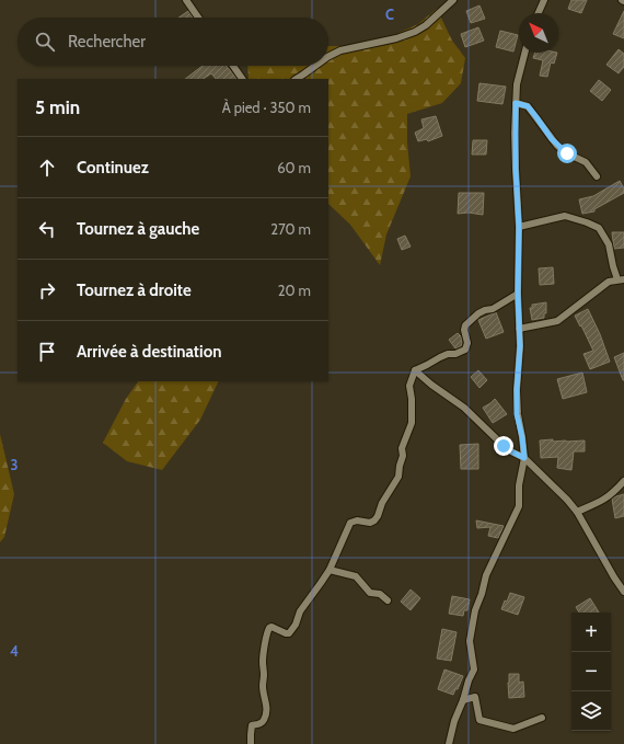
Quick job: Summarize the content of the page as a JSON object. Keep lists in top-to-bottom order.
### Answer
{
  "north": "top left",
  "page": {
    "search": "Rechercher",
    "heading": ["5 min", "À pied · 350 m"],
    "list": [
      ["Continuez", "60 m"],
      ["Tournez à gauche", "270 m"],
      ["Tournez à droite", "20 m"],
      "Arrivée à destination"
    ],
    "map_buttons": ["+", "−"]
  },
  "grid": {
    "columns": ["C"],
    "rows": ["3", "4"]
  }
}
